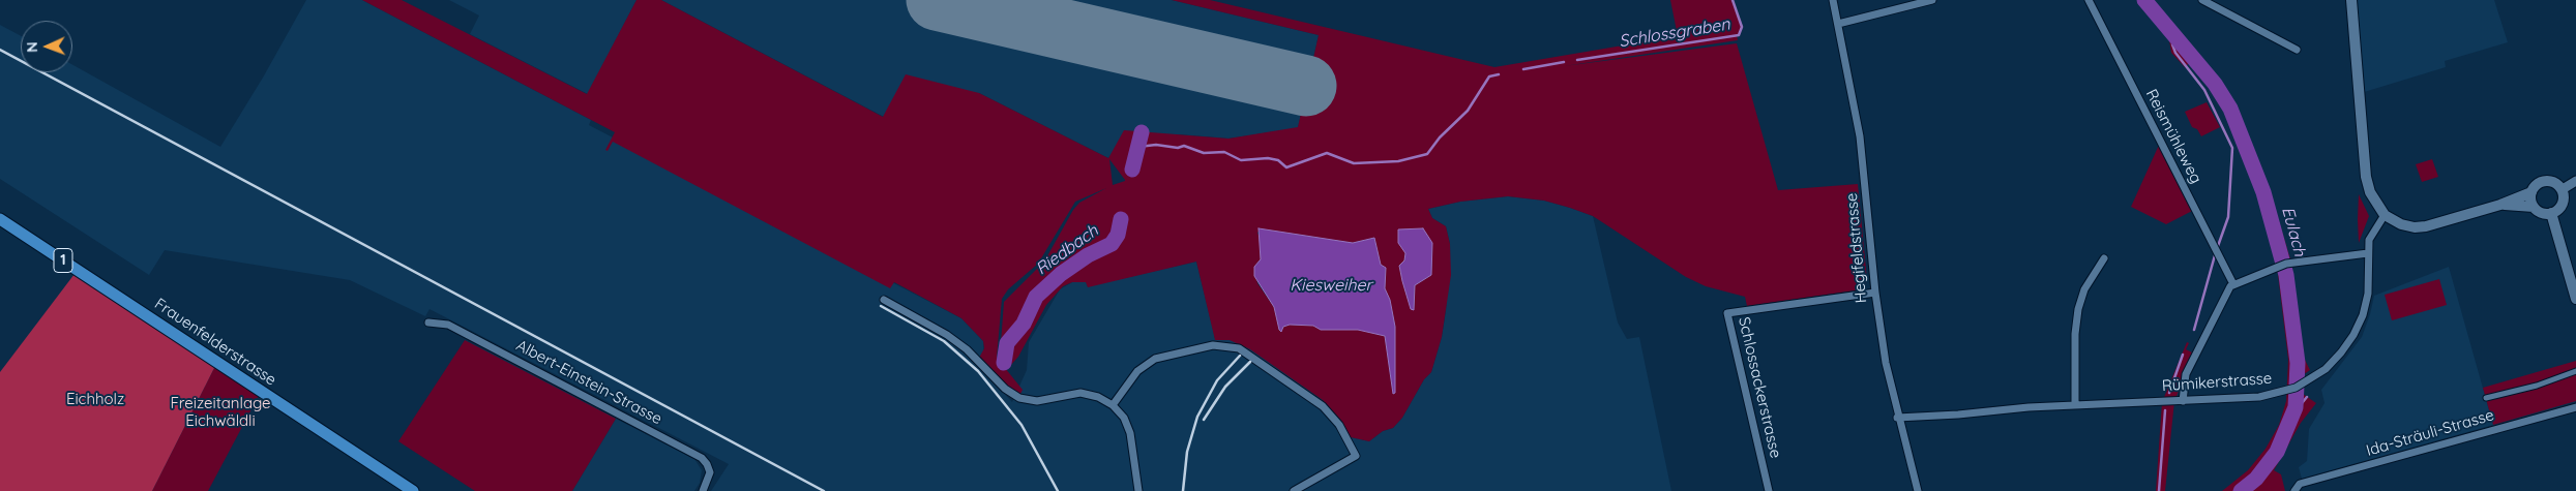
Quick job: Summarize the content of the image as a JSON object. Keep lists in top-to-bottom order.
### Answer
{
  "streets": {
    "main road": ["1", "Frauenfelderstrasse"],
    "street": [
      "Reismühleweg",
      "Hegifeldstrasse",
      "Albert-Einstein-Strasse",
      "Rümikerstrasse",
      "Schlossackerstrasse",
      "Ida-Sträuli-Strasse"
    ]
  },
  "crossings": [
    ["Hegifeldstrasse", "Rümikerstrasse"],
    ["Hegifeldstrasse", "Schlossackerstrasse"]
  ],
  "water": [
    "Schlossgraben",
    "Eulach",
    "Riedbach",
    "Kiesweiher"
  ],
  "parks": ["Eichholz", "Freizeitanlage Eichwäldli"],
  "north": "left"
}
